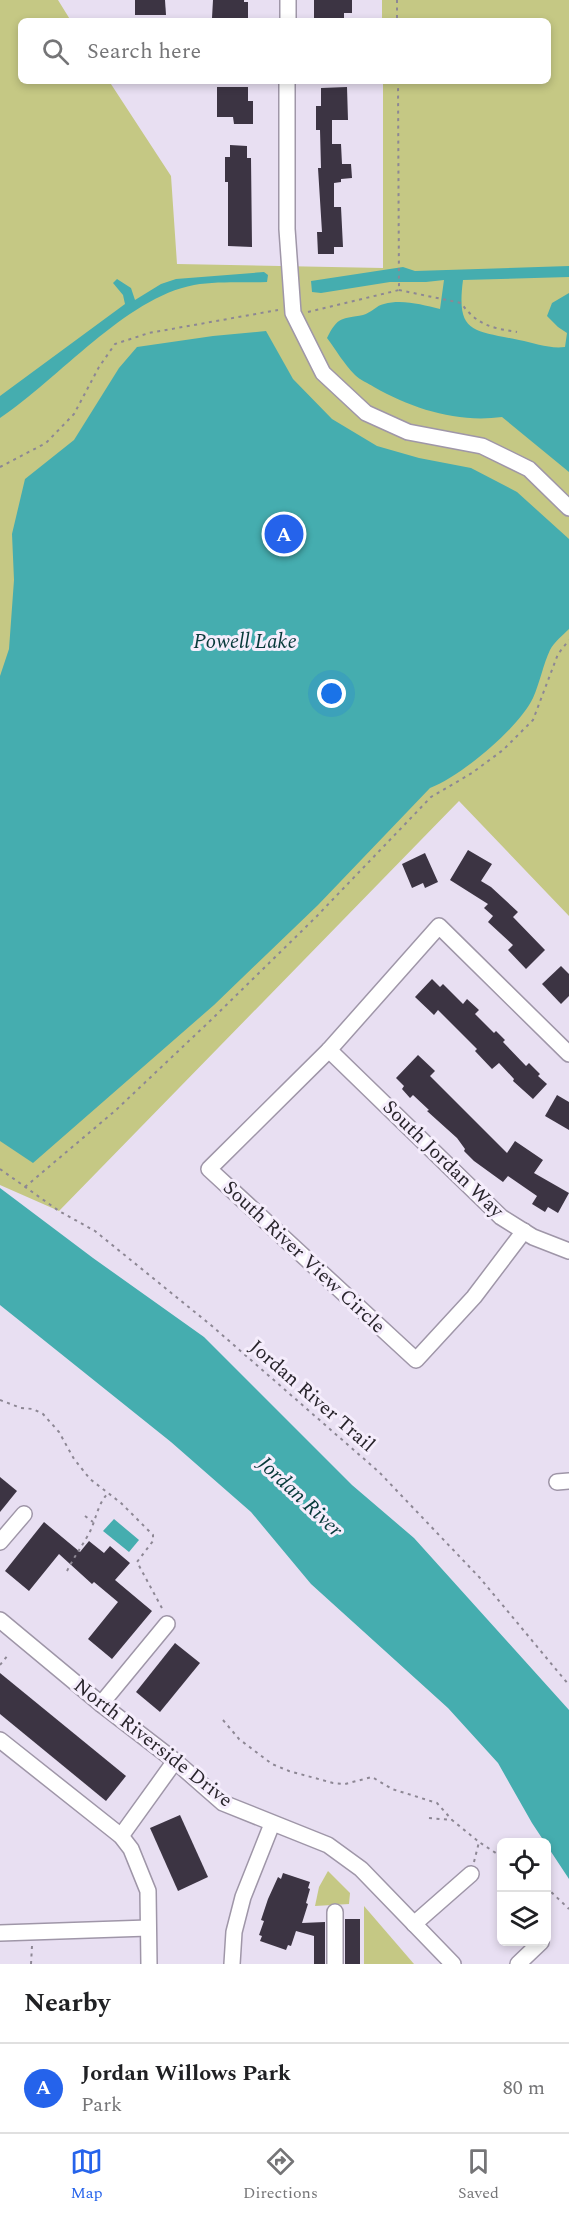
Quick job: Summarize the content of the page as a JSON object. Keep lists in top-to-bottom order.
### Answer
{
  "streets": {
    "street": ["South Jordan Way", "South River View Circle", "North Riverside Drive"],
    "path": ["Jordan River Trail"]
  },
  "crossings": [
    ["South Jordan Way", "South River View Circle"]
  ],
  "water": ["Powell Lake", "Jordan River"],
  "page": {
    "search": "Search here",
    "pins": "A",
    "heading": "Nearby",
    "list": [
      {
        "mark": "A",
        "name": "Jordan Willows Park",
        "note": "Park",
        "value": "80 m"
      }
    ],
    "nav": ["Map", "Directions", "Saved"]
  }
}
